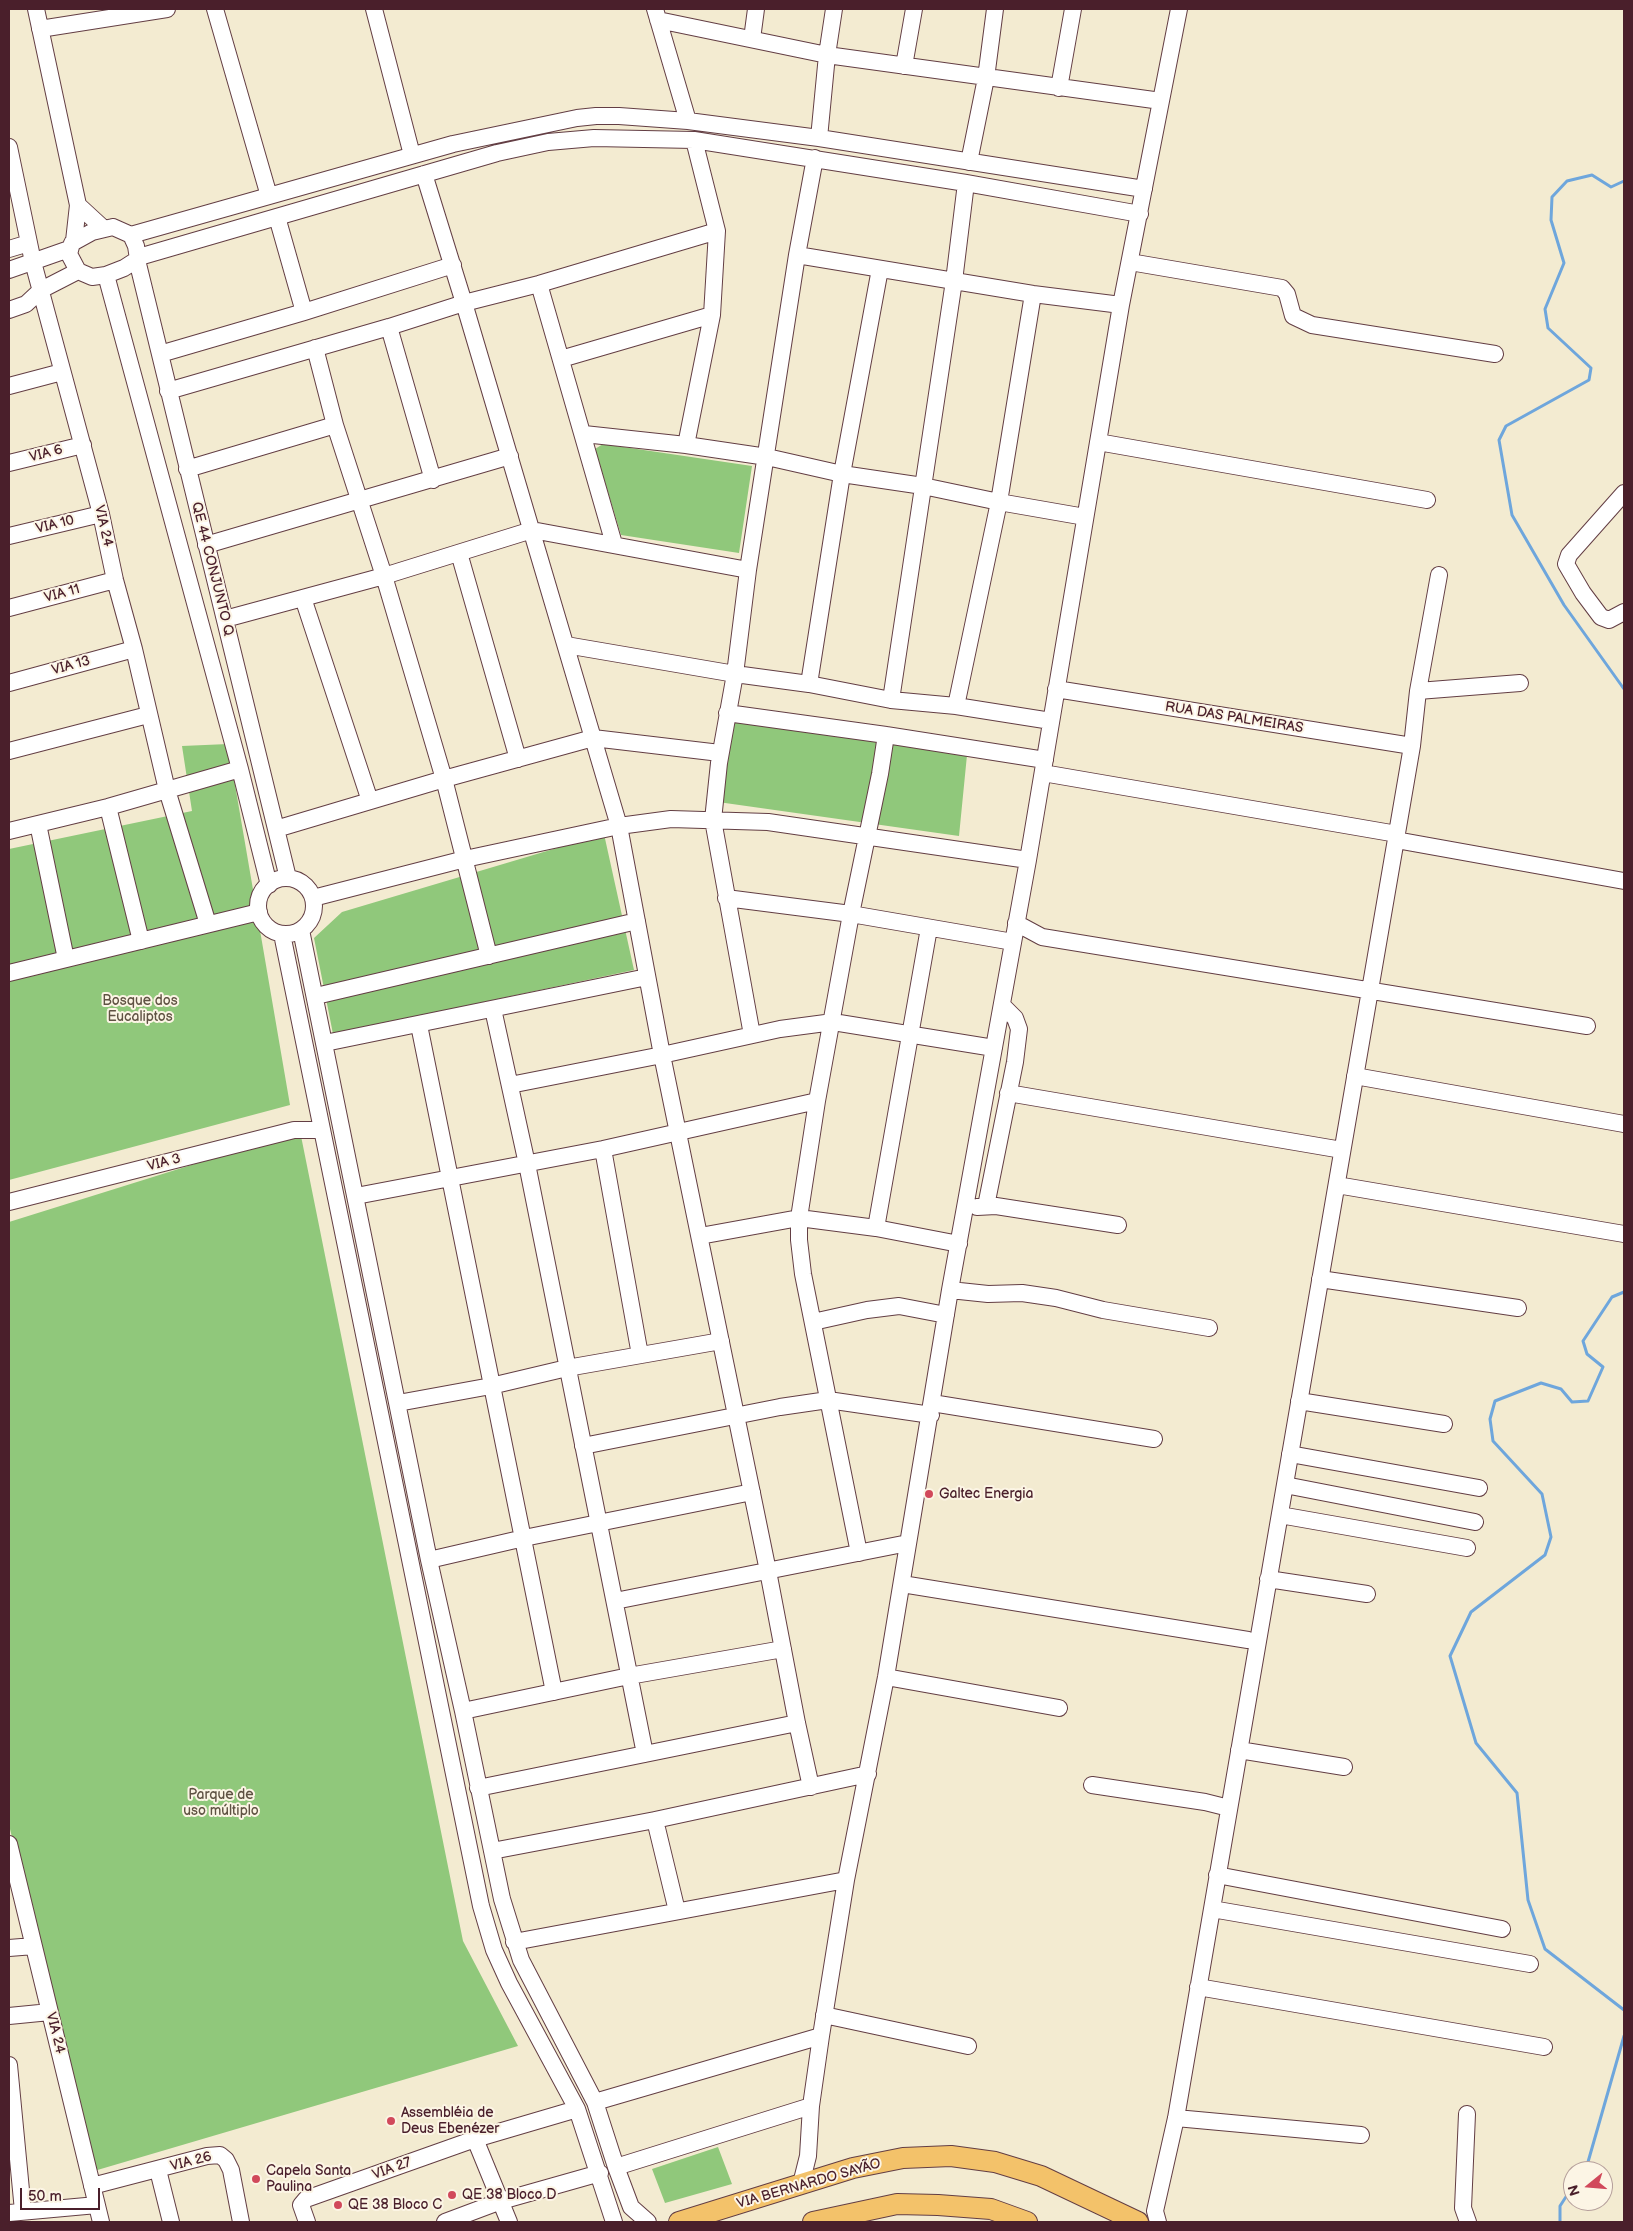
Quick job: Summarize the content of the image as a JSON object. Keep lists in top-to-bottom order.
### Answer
{
  "streets": {
    "main road": ["VIA BERNARDO SAYÃO"],
    "street": [
      "VIA 6",
      "VIA 10",
      "VIA 24",
      "QE 44 CONJUNTO Q",
      "VIA 11",
      "VIA 13",
      "RUA DAS PALMEIRAS",
      "VIA 3",
      "VIA 26",
      "VIA 27"
    ]
  },
  "crossings": [
    ["VIA 6", "VIA 24"],
    ["VIA 10", "VIA 24"],
    ["VIA 24", "VIA 11"],
    ["VIA 24", "VIA 13"],
    ["VIA 24", "VIA 26"]
  ],
  "parks": ["Bosque dos Eucaliptos", "Parque de uso múltiplo"],
  "places": [
    "Galtec Energia",
    "Assembléia de Deus Ebenézer",
    "Capela Santa Paulina",
    "QE 38 Bloco D",
    "QE 38 Bloco C"
  ],
  "scale_bar": "50 m",
  "north": "left"
}
